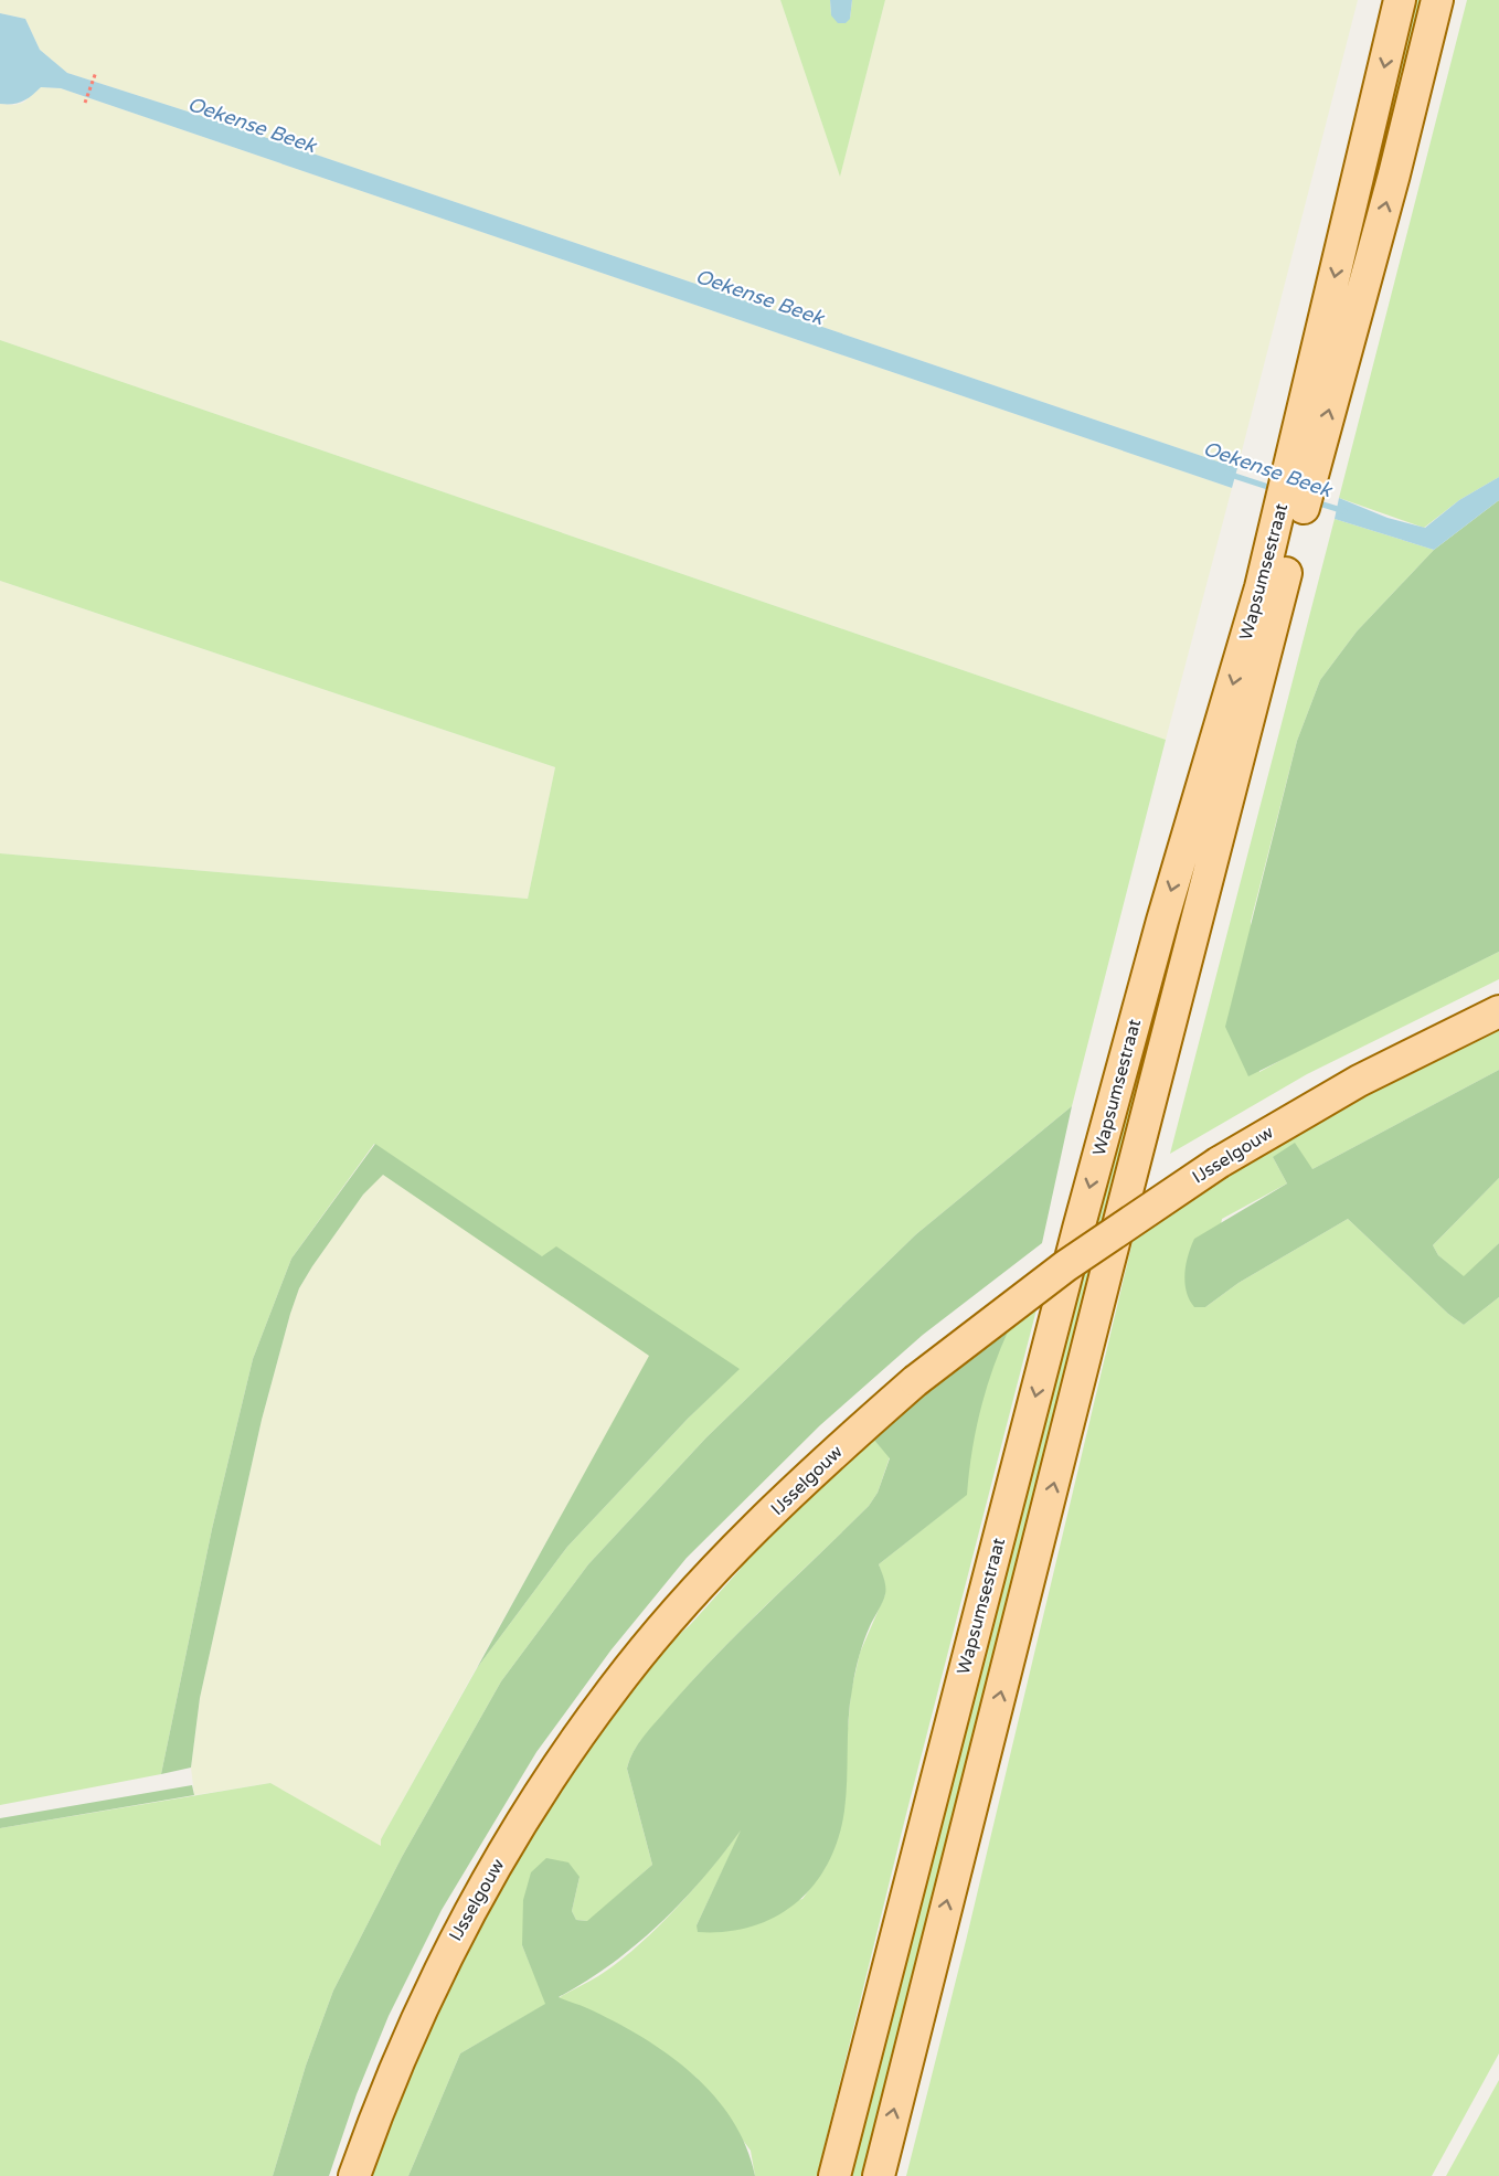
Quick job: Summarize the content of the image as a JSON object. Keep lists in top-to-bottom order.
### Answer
{
  "streets": {
    "main road": ["Wapsumsestraat", "IJsselgouw"]
  },
  "water": ["Oekense Beek"]
}
